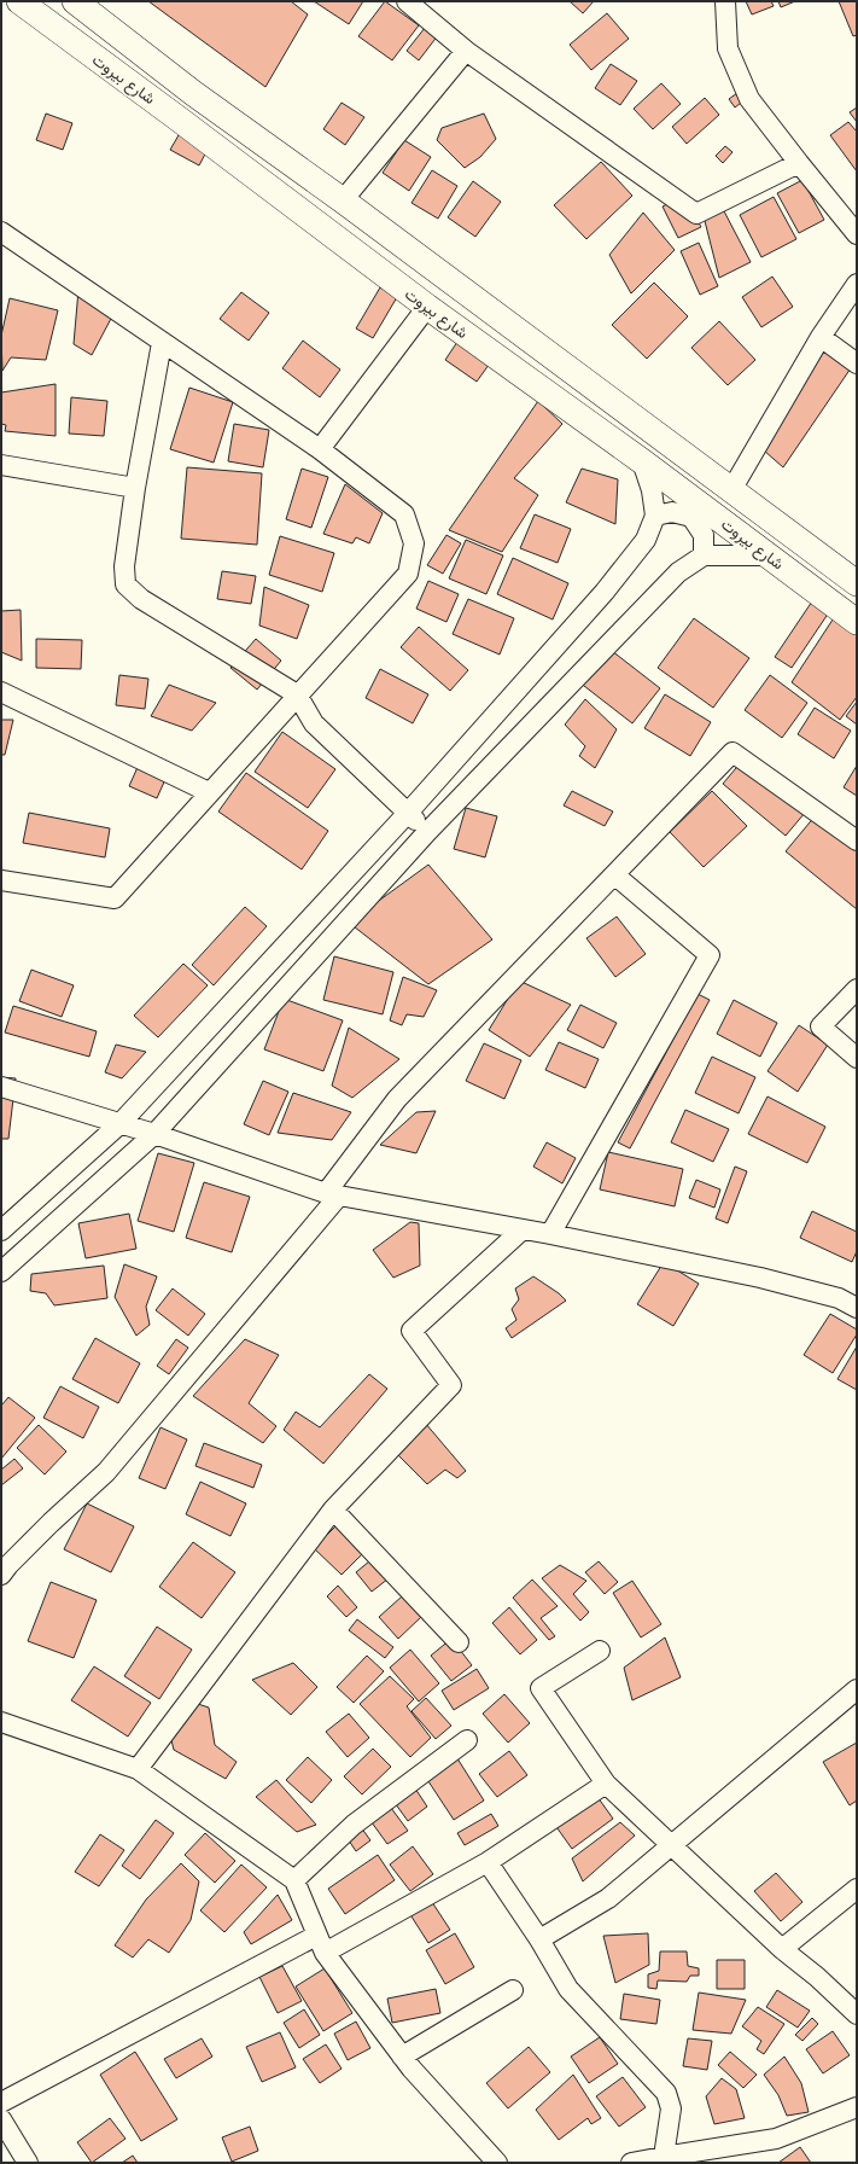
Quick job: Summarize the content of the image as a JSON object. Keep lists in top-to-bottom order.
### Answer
{
  "streets": {
    "main road": ["شارع بيروت"]
  }
}
